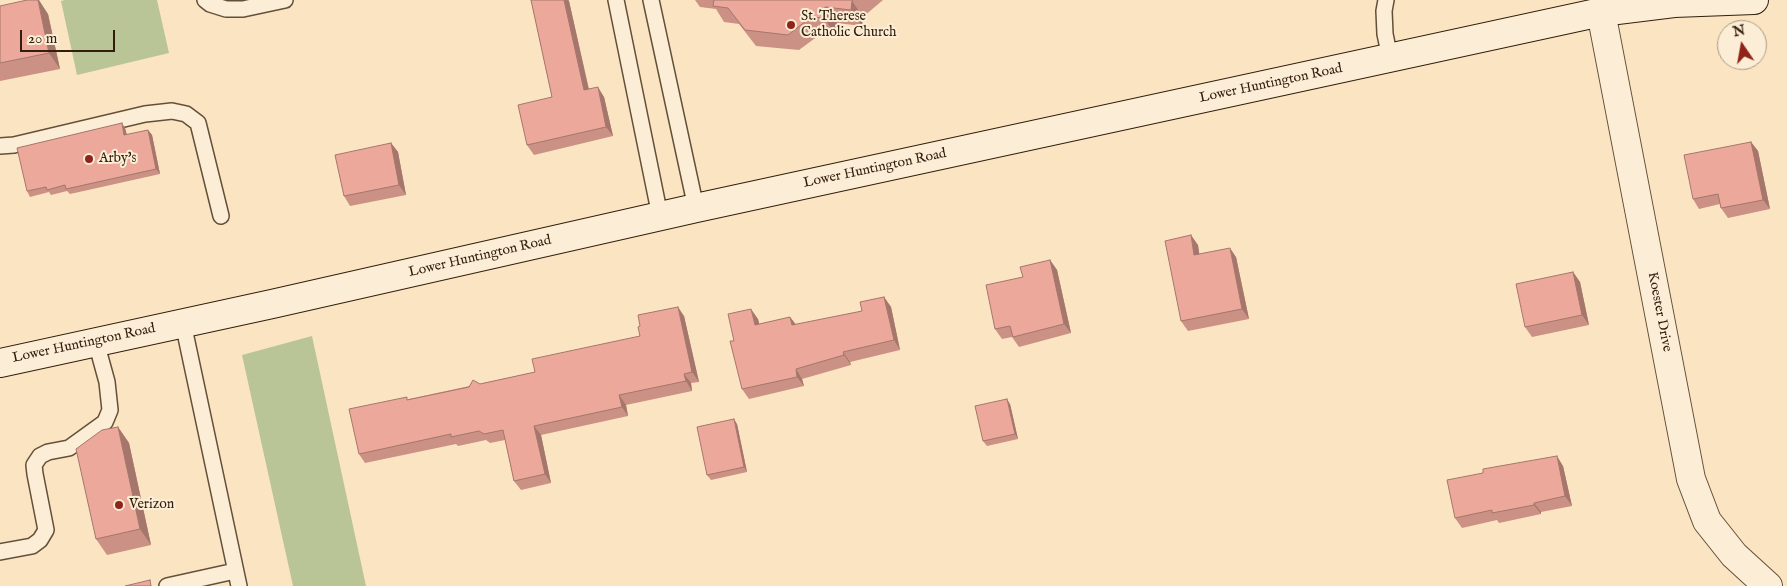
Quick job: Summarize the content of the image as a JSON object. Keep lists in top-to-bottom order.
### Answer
{
  "streets": {
    "main road": ["Lower Huntington Road", "Koester Drive"]
  },
  "crossings": [
    ["Lower Huntington Road", "Koester Drive"]
  ],
  "places": ["St. Therese Catholic Church", "Arby's", "Verizon"],
  "scale_bar": "20 m",
  "north": "top"
}
